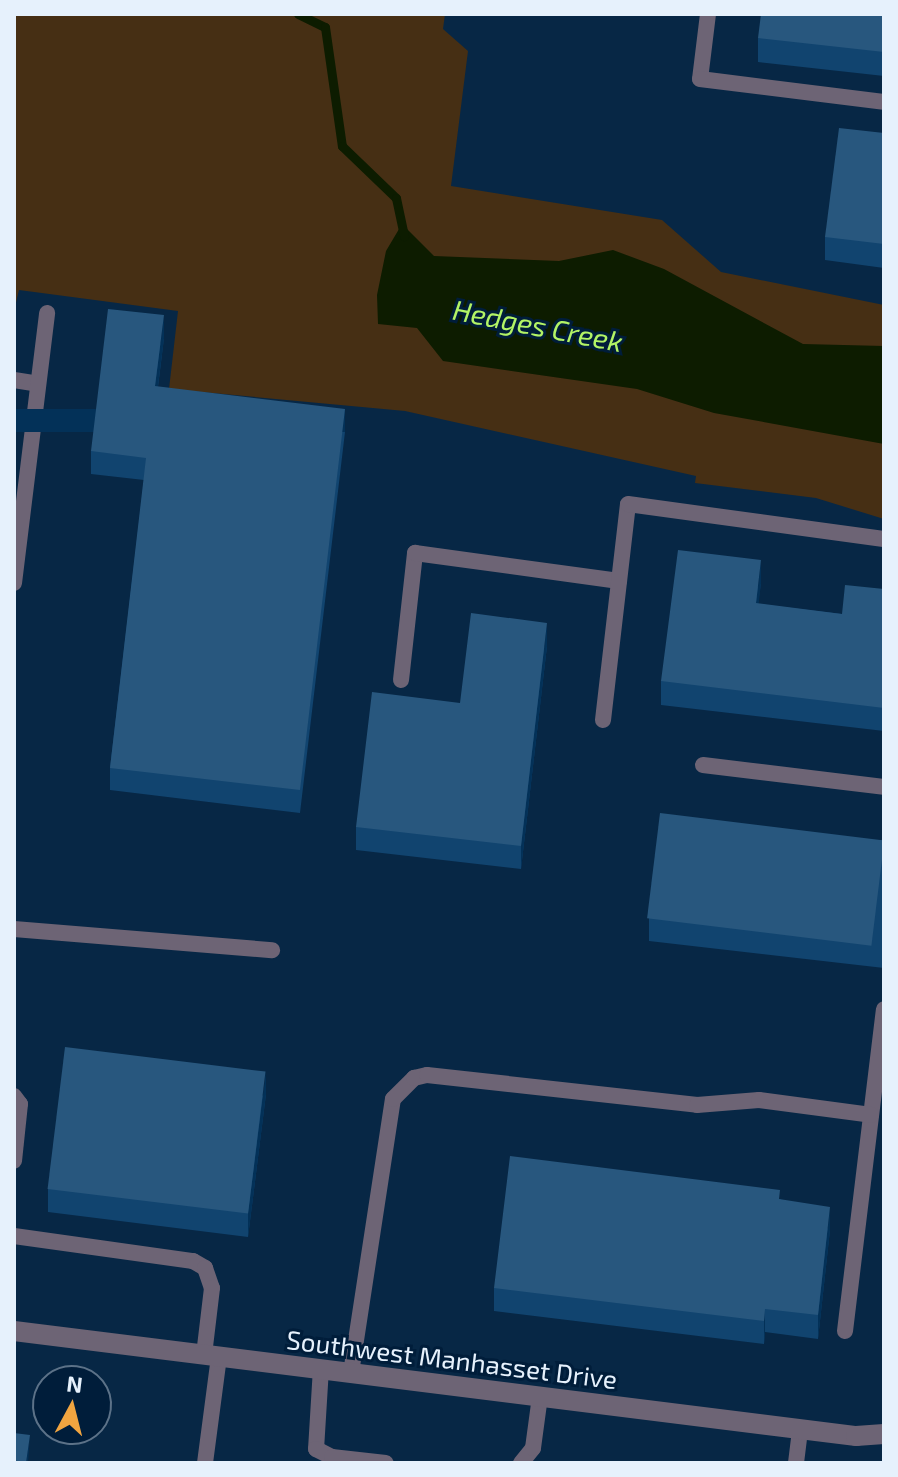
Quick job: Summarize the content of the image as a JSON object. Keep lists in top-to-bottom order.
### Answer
{
  "streets": {
    "street": ["Southwest Manhasset Drive"]
  },
  "water": ["Hedges Creek"],
  "north": "top"
}
